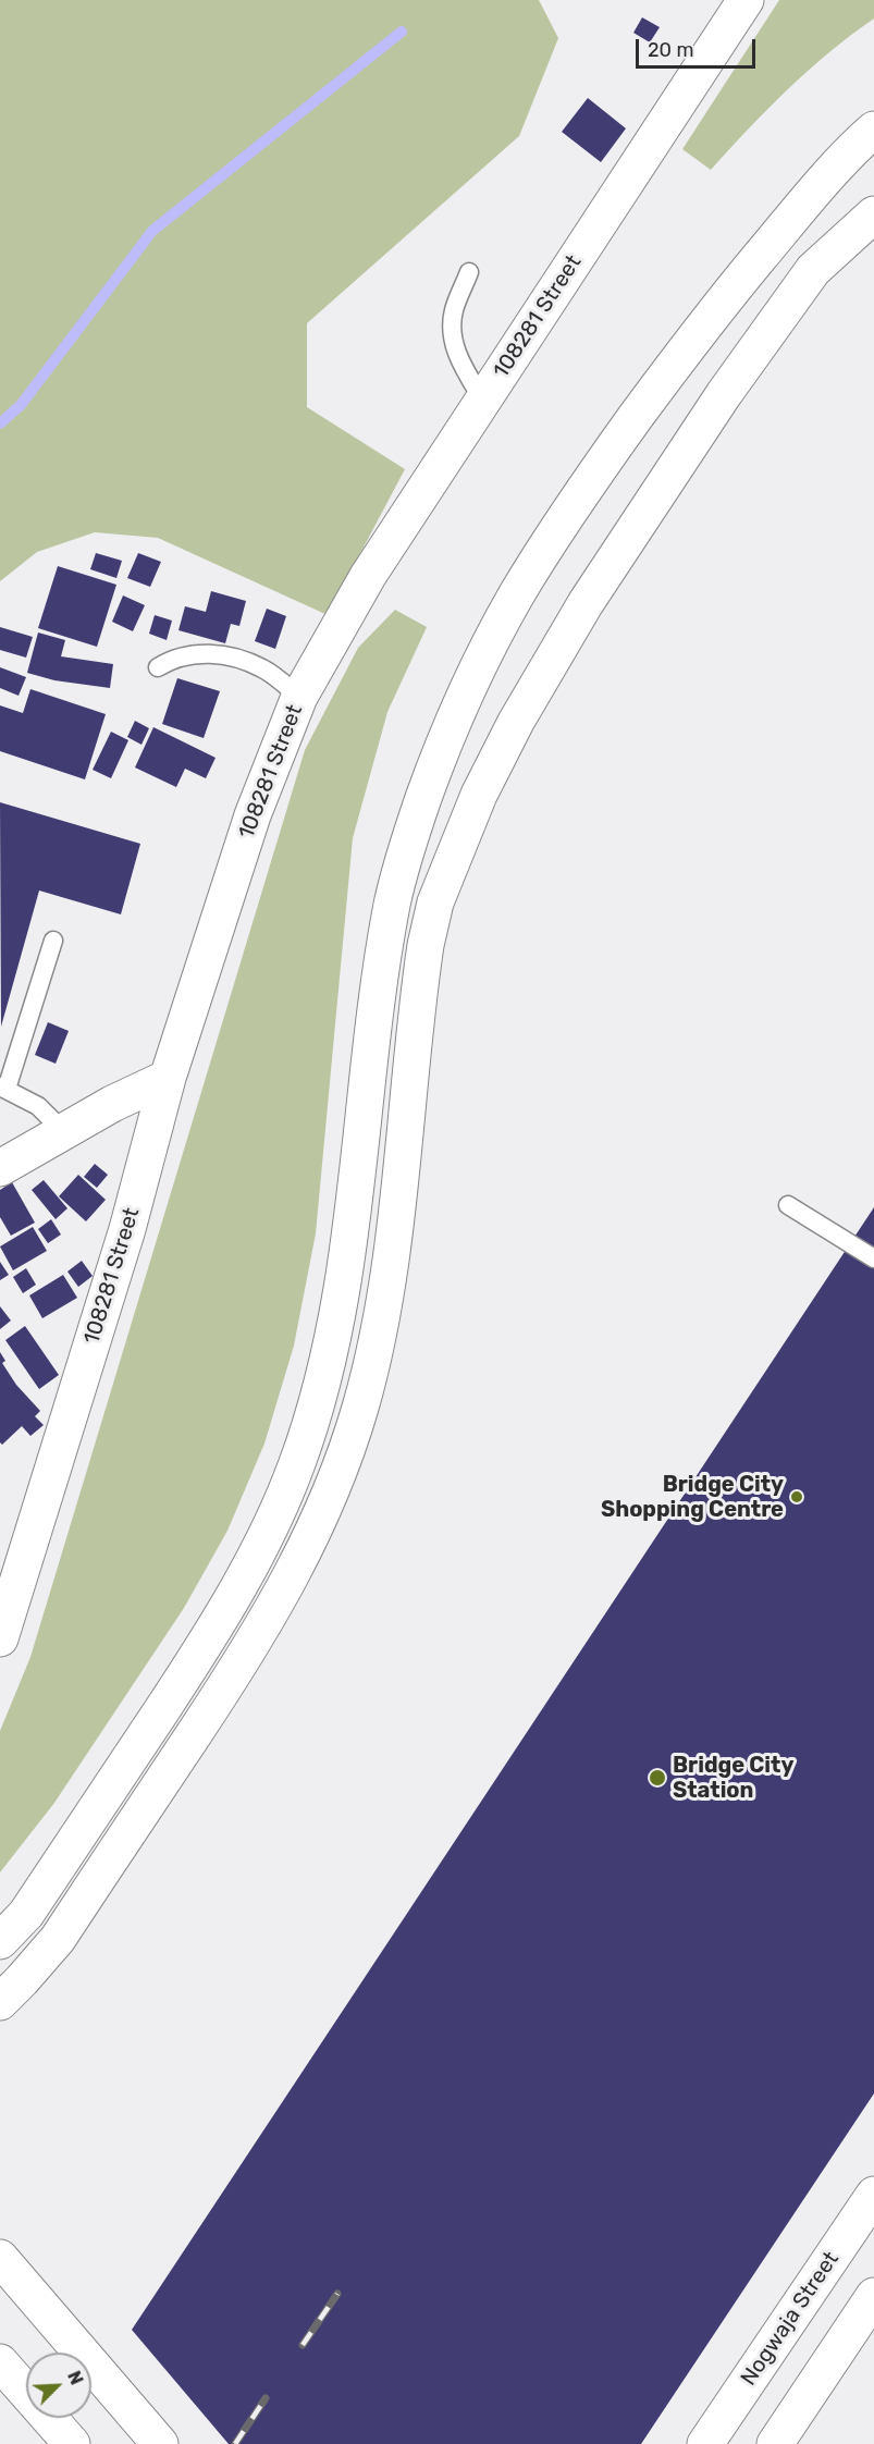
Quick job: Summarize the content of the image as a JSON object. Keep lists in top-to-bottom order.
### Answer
{
  "streets": {
    "street": ["108281 Street", "Nogwaja Street"]
  },
  "places": ["Bridge City Shopping Centre", "Bridge City Station"],
  "scale_bar": "20 m",
  "north": "top right"
}
